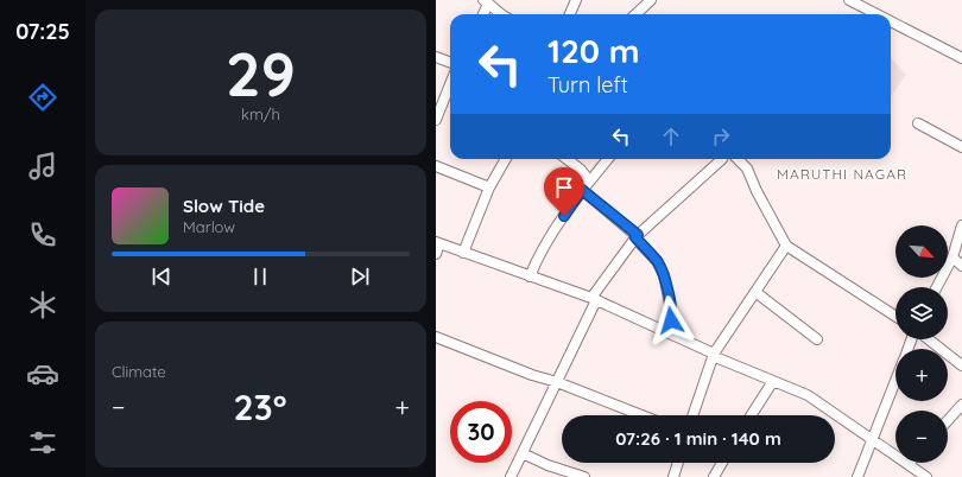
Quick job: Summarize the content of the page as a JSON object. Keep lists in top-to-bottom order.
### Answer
{
  "districts": ["MARUTHI NAGAR"],
  "north": "bottom right",
  "page": {
    "tabs": "07:25",
    "tile": [
      ["29", "km/h"],
      "Climate"
    ],
    "turn": ["120 m", "Turn left"],
    "song": ["Slow Tide", "Marlow"],
    "map_buttons": ["+", "−"],
    "heat": ["−", "23°", "+"],
    "limit": "30",
    "trip": "07:26 · 1 min · 140 m"
  }
}
